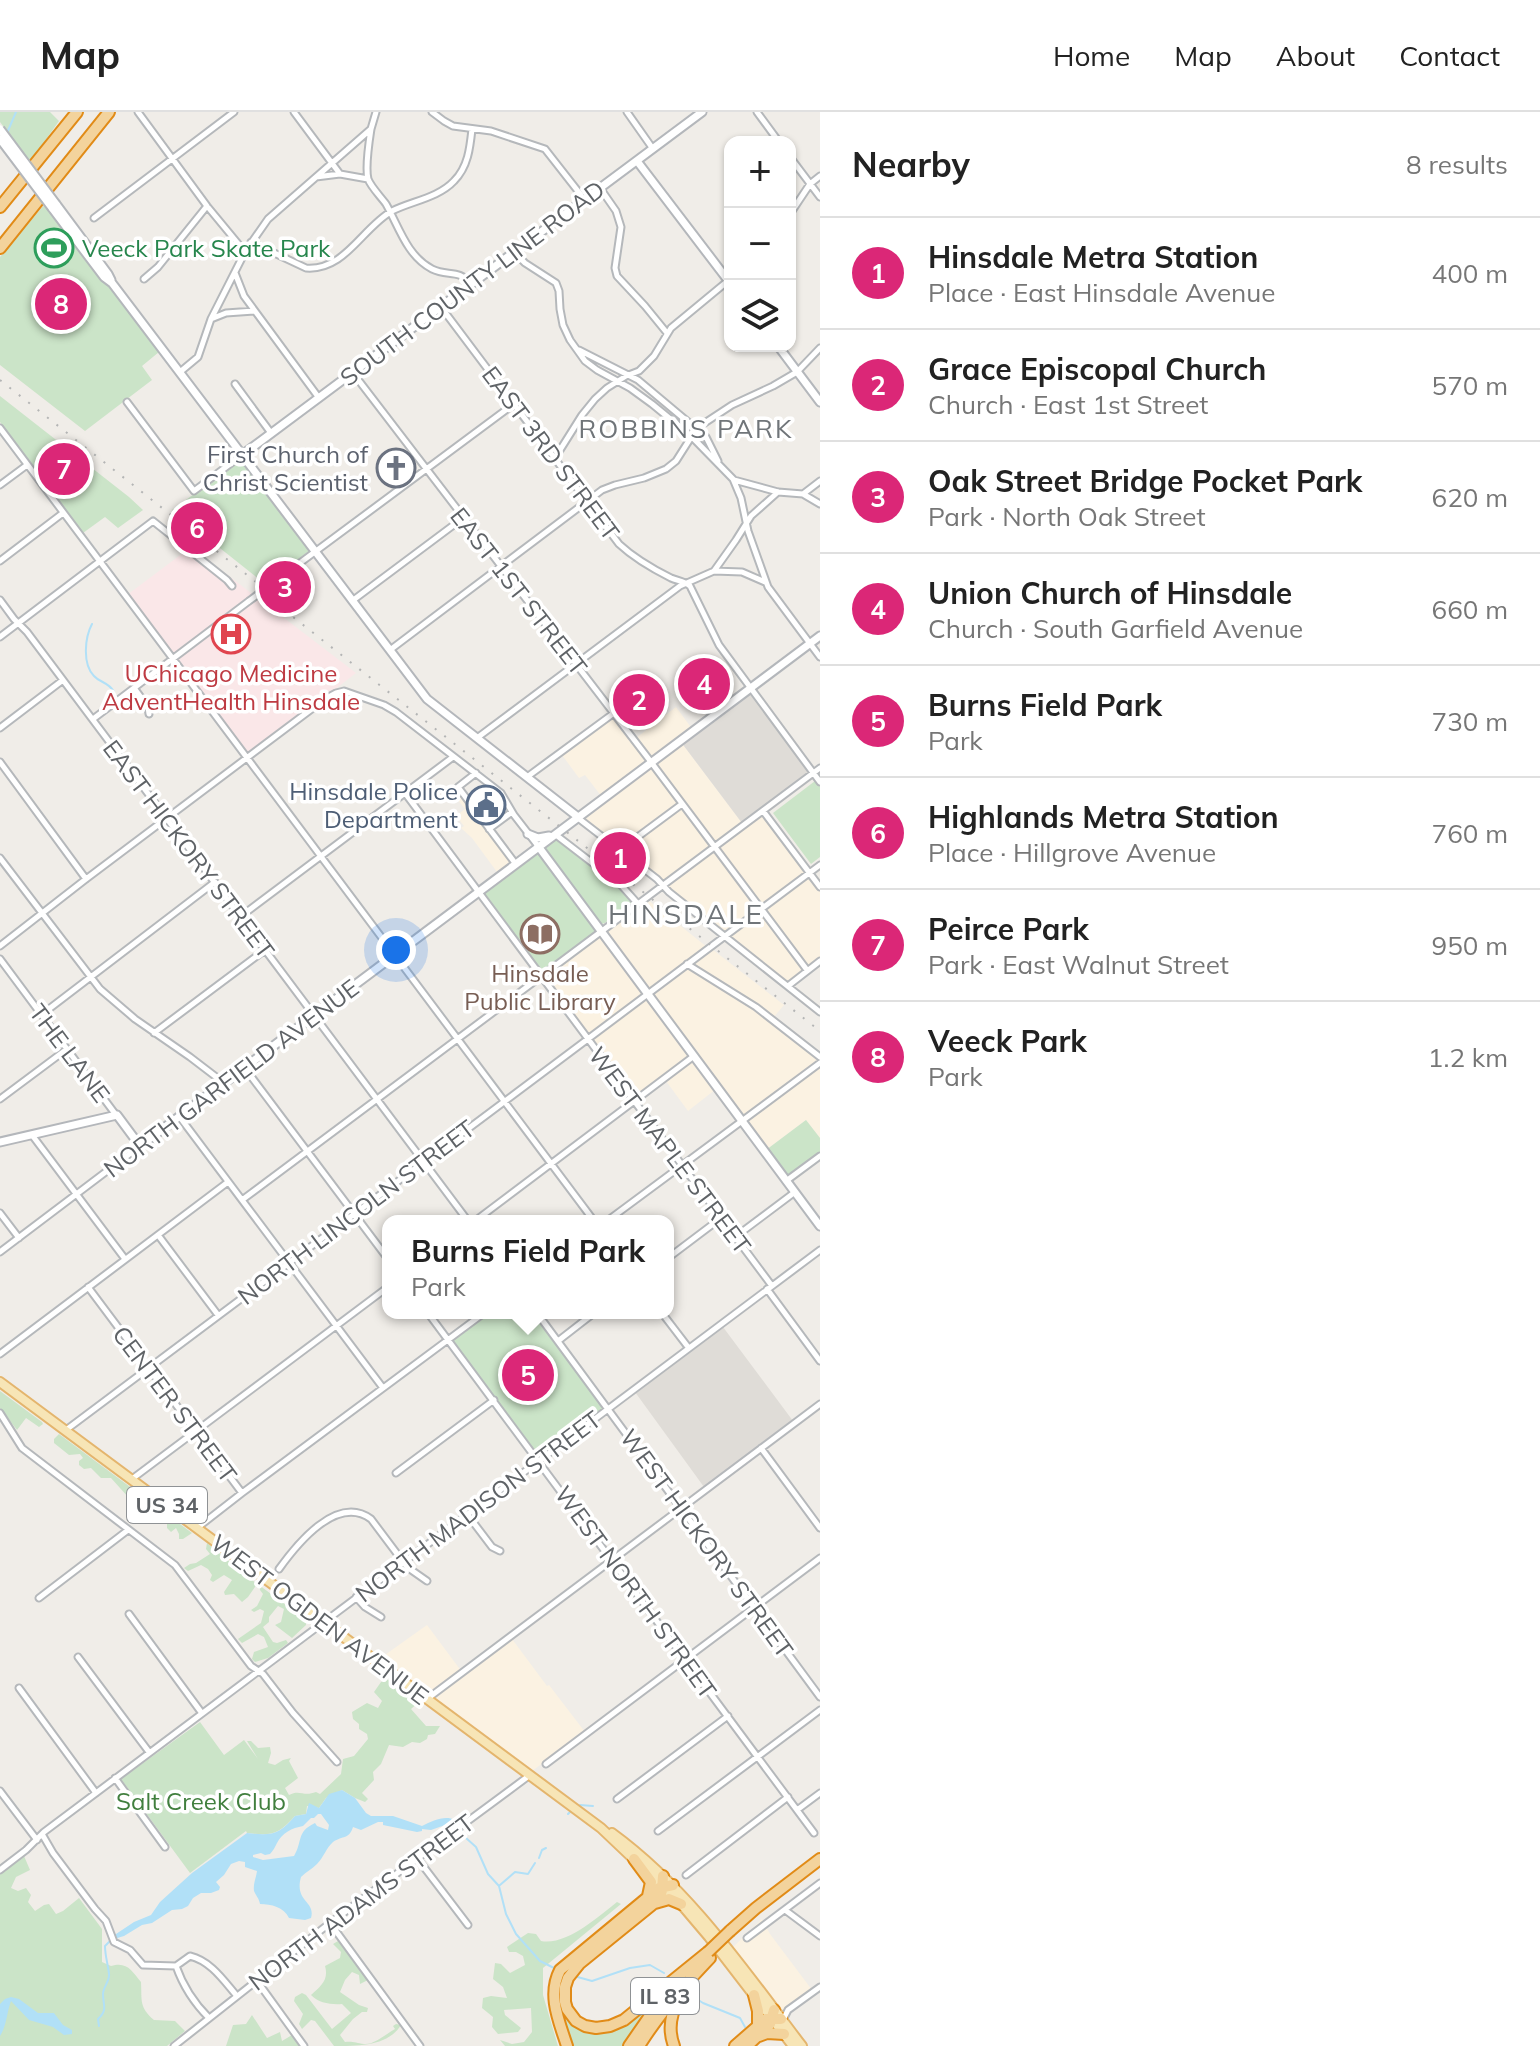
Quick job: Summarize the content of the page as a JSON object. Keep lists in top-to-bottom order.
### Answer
{
  "streets": {
    "highway": ["IL 83"],
    "main road": [
      "SOUTH COUNTY LINE ROAD",
      "THE LANE",
      "NORTH GARFIELD AVENUE",
      "US 34",
      "WEST OGDEN AVENUE"
    ],
    "street": [
      "EAST 3RD STREET",
      "EAST 1ST STREET",
      "EAST HICKORY STREET",
      "WEST MAPLE STREET",
      "NORTH LINCOLN STREET",
      "CENTER STREET",
      "NORTH MADISON STREET",
      "WEST HICKORY STREET",
      "WEST NORTH STREET",
      "NORTH ADAMS STREET"
    ]
  },
  "crossings": [
    ["SOUTH COUNTY LINE ROAD", "EAST 3RD STREET"],
    ["SOUTH COUNTY LINE ROAD", "EAST 1ST STREET"],
    ["EAST 1ST STREET", "NORTH GARFIELD AVENUE"],
    ["EAST 1ST STREET", "NORTH LINCOLN STREET"],
    ["EAST HICKORY STREET", "NORTH GARFIELD AVENUE"],
    ["THE LANE", "NORTH GARFIELD AVENUE"],
    ["NORTH GARFIELD AVENUE", "WEST MAPLE STREET"],
    ["WEST MAPLE STREET", "NORTH LINCOLN STREET"],
    ["WEST MAPLE STREET", "NORTH MADISON STREET"],
    ["NORTH LINCOLN STREET", "CENTER STREET"],
    ["NORTH LINCOLN STREET", "WEST OGDEN AVENUE"],
    ["CENTER STREET", "WEST NORTH STREET"],
    ["US 34", "WEST OGDEN AVENUE"],
    ["NORTH MADISON STREET", "WEST HICKORY STREET"],
    ["NORTH MADISON STREET", "WEST NORTH STREET"],
    ["NORTH MADISON STREET", "WEST OGDEN AVENUE"],
    ["WEST OGDEN AVENUE", "NORTH ADAMS STREET"]
  ],
  "districts": ["ROBBINS PARK", "HINSDALE"],
  "parks": ["Salt Creek Club"],
  "places": {
    "sports": ["Veeck Park Skate Park"],
    "church": ["First Church of Christ Scientist"],
    "hospital": ["UChicago Medicine AdventHealth Hinsdale"],
    "public building": ["Hinsdale Police Department"],
    "library": ["Hinsdale Public Library"]
  },
  "page": {
    "header": "Map",
    "nav": [
      "Home",
      "Map",
      "About",
      "Contact"
    ],
    "heading": ["Nearby", "8 results"],
    "map_buttons": ["+", "−"],
    "list": [
      {
        "mark": "1",
        "name": "Hinsdale Metra Station",
        "note": "Place · East Hinsdale Avenue",
        "value": "400 m"
      },
      {
        "mark": "2",
        "name": "Grace Episcopal Church",
        "note": "Church · East 1st Street",
        "value": "570 m"
      },
      {
        "mark": "3",
        "name": "Oak Street Bridge Pocket Park",
        "note": "Park · North Oak Street",
        "value": "620 m"
      },
      {
        "mark": "4",
        "name": "Union Church of Hinsdale",
        "note": "Church · South Garfield Avenue",
        "value": "660 m"
      },
      {
        "mark": "5",
        "name": "Burns Field Park",
        "note": "Park",
        "value": "730 m"
      },
      {
        "mark": "6",
        "name": "Highlands Metra Station",
        "note": "Place · Hillgrove Avenue",
        "value": "760 m"
      },
      {
        "mark": "7",
        "name": "Peirce Park",
        "note": "Park · East Walnut Street",
        "value": "950 m"
      },
      {
        "mark": "8",
        "name": "Veeck Park",
        "note": "Park",
        "value": "1.2 km"
      }
    ],
    "pins": [
      "8",
      "7",
      "6",
      "3",
      "4",
      "2",
      "1",
      "5"
    ],
    "popup": ["Burns Field Park", "Park"]
  }
}
